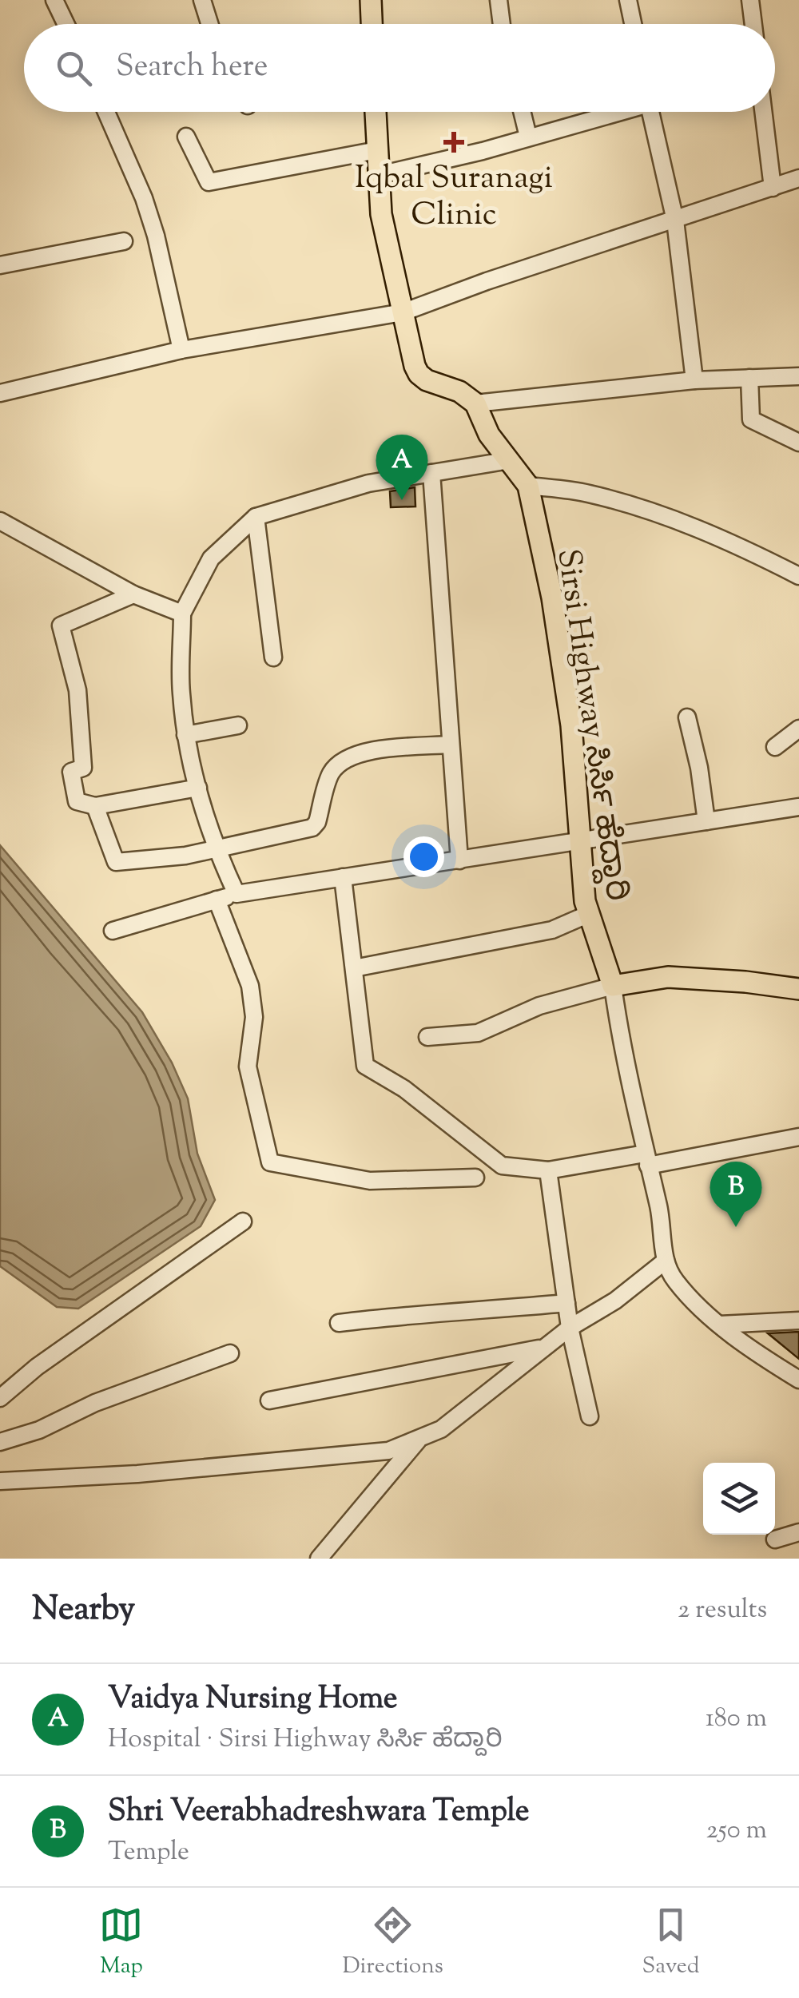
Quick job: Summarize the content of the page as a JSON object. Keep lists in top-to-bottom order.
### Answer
{
  "streets": {
    "main road": ["Sirsi Highway ಸಿರ್ಸಿ ಹೆದ್ದಾರಿ"]
  },
  "places": {
    "health": ["Iqbal Suranagi Clinic"]
  },
  "page": {
    "search": "Search here",
    "pins": ["A", "B"],
    "heading": ["Nearby", "2 results"],
    "list": [
      {
        "mark": "A",
        "name": "Vaidya Nursing Home",
        "note": "Hospital · Sirsi Highway ಸಿರ್ಸಿ ಹೆದ್ದಾರಿ",
        "value": "180 m"
      },
      {
        "mark": "B",
        "name": "Shri Veerabhadreshwara Temple",
        "note": "Temple",
        "value": "250 m"
      }
    ],
    "nav": ["Map", "Directions", "Saved"]
  }
}
